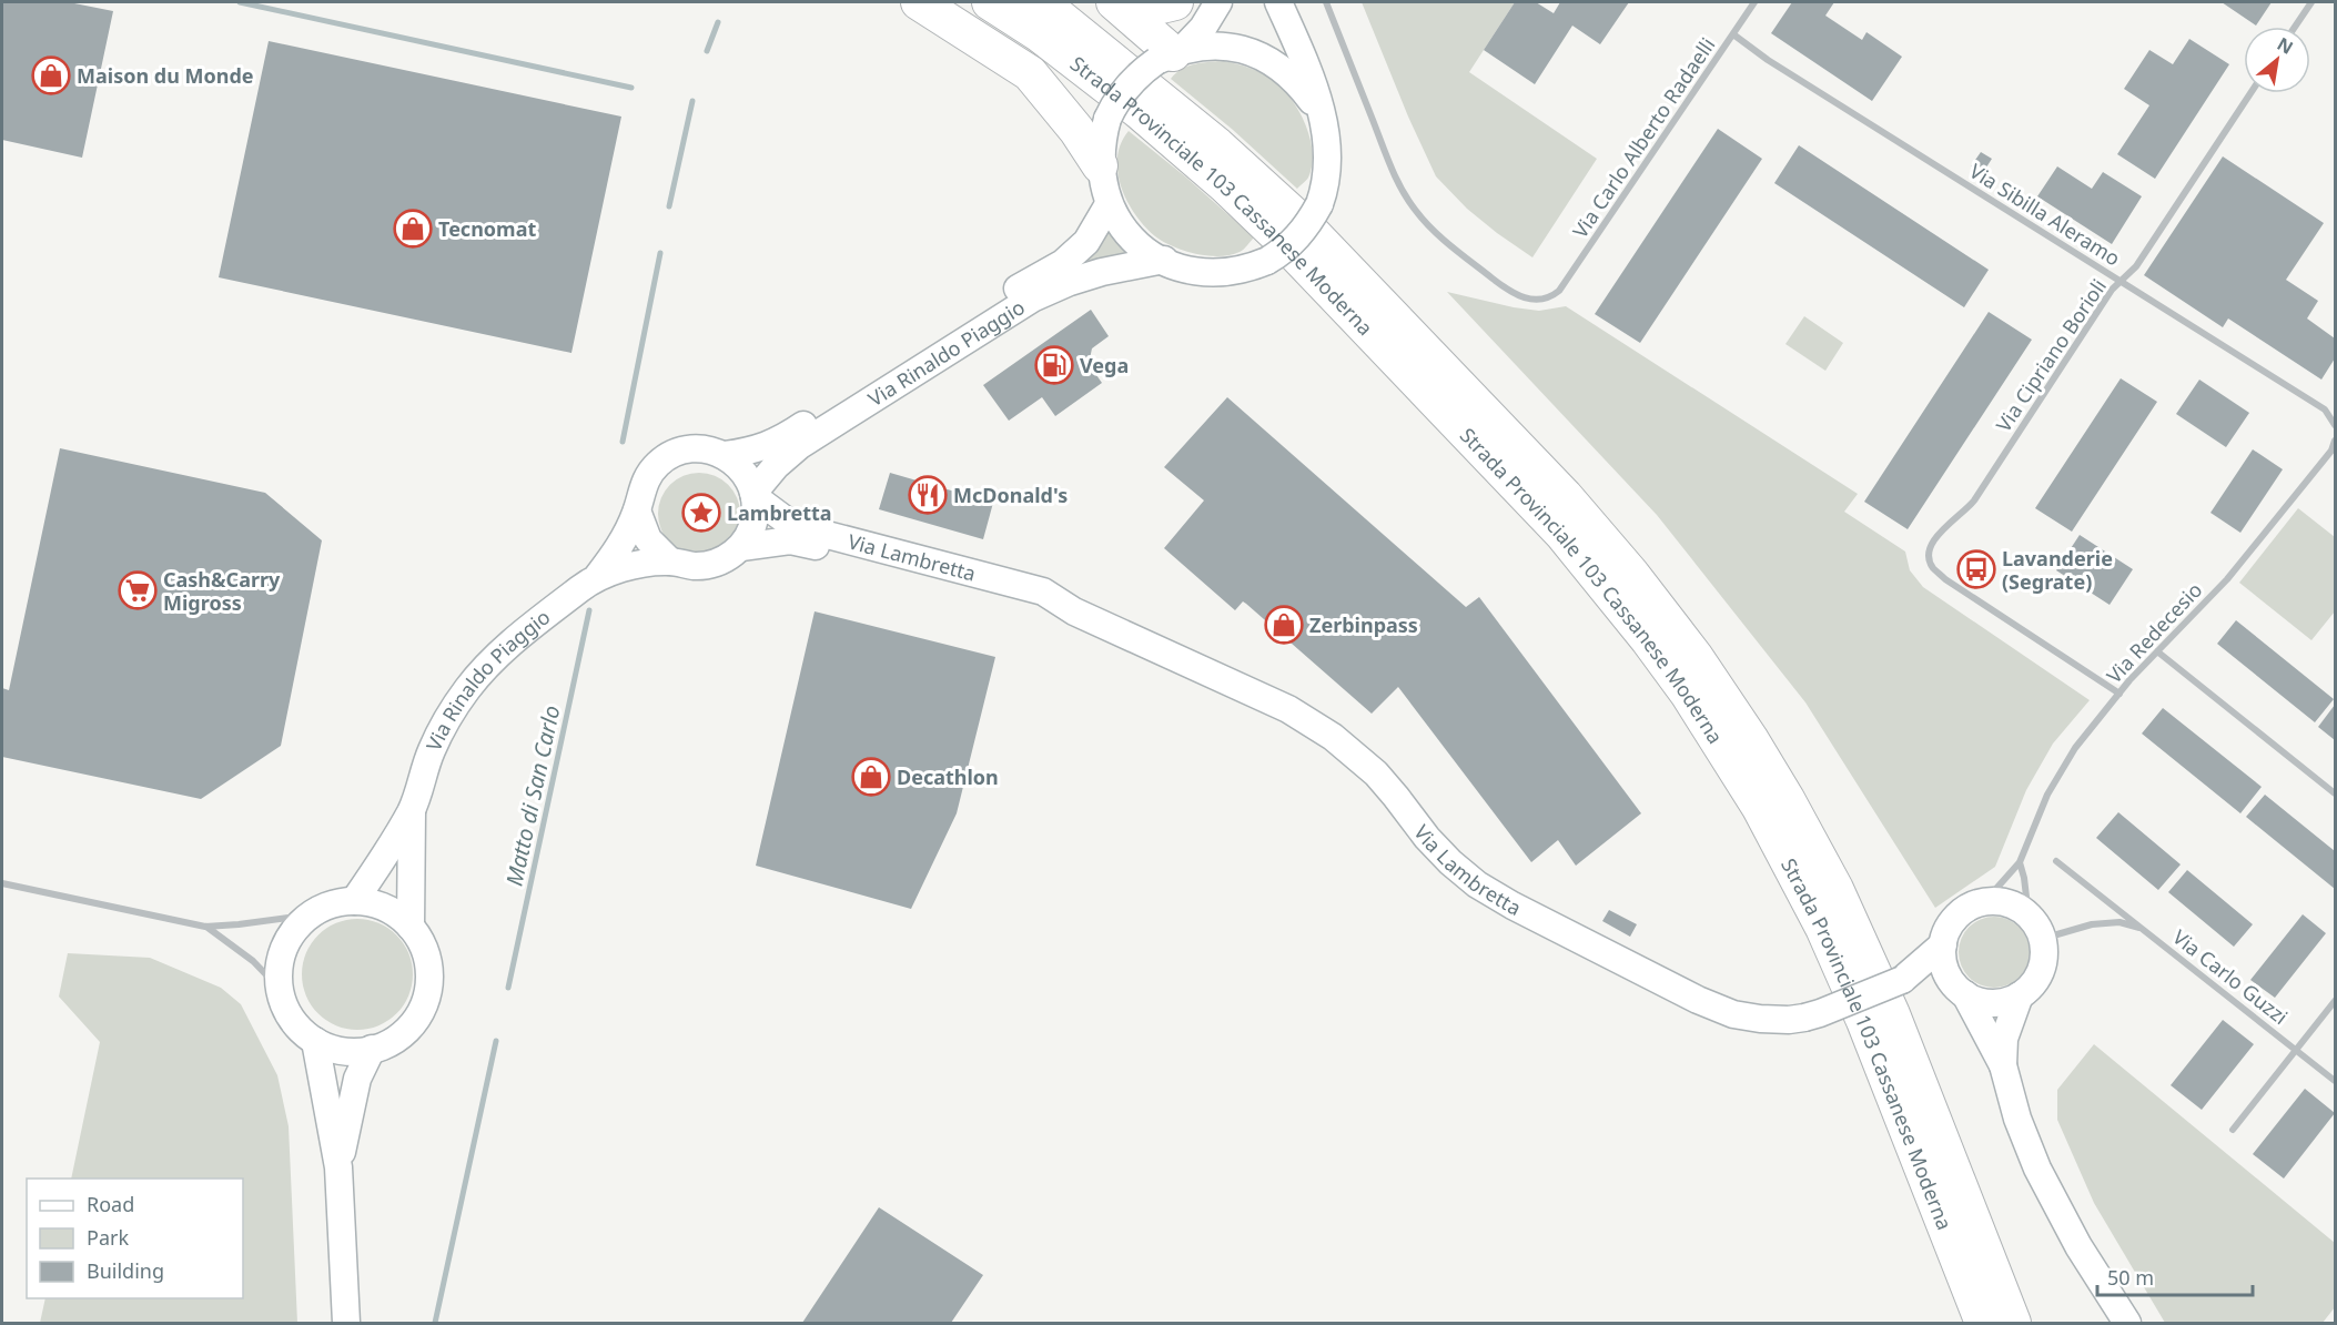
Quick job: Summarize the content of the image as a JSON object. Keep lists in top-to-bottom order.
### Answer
{
  "streets": {
    "highway": ["Strada Provinciale 103 Cassanese Moderna"],
    "street": [
      "Via Carlo Alberto Radaelli",
      "Via Sibilla Aleramo",
      "Via Rinaldo Piaggio",
      "Via Cipriano Borioli",
      "Via Lambretta",
      "Via Redecesio",
      "Via Carlo Guzzi"
    ]
  },
  "crossings": [
    ["Via Carlo Alberto Radaelli", "Via Sibilla Aleramo"],
    ["Via Sibilla Aleramo", "Via Cipriano Borioli"],
    ["Via Rinaldo Piaggio", "Via Lambretta"],
    ["Via Cipriano Borioli", "Via Redecesio"],
    ["Via Lambretta", "Via Redecesio"],
    ["Via Lambretta", "Via Carlo Guzzi"],
    ["Via Redecesio", "Via Carlo Guzzi"]
  ],
  "water": ["Matto di San Carlo"],
  "places": {
    "shop": [
      "Maison du Monde",
      "Tecnomat",
      "Zerbinpass",
      "Decathlon"
    ],
    "fuel station": ["Vega"],
    "restaurant": ["McDonald's"],
    "place": ["Lambretta"],
    "bus stop": ["Lavanderie (Segrate)"],
    "supermarket": ["Cash&Carry Migross"]
  },
  "legend": ["Road", "Park", "Building"],
  "scale_bar": "50 m",
  "north": "top right"
}
